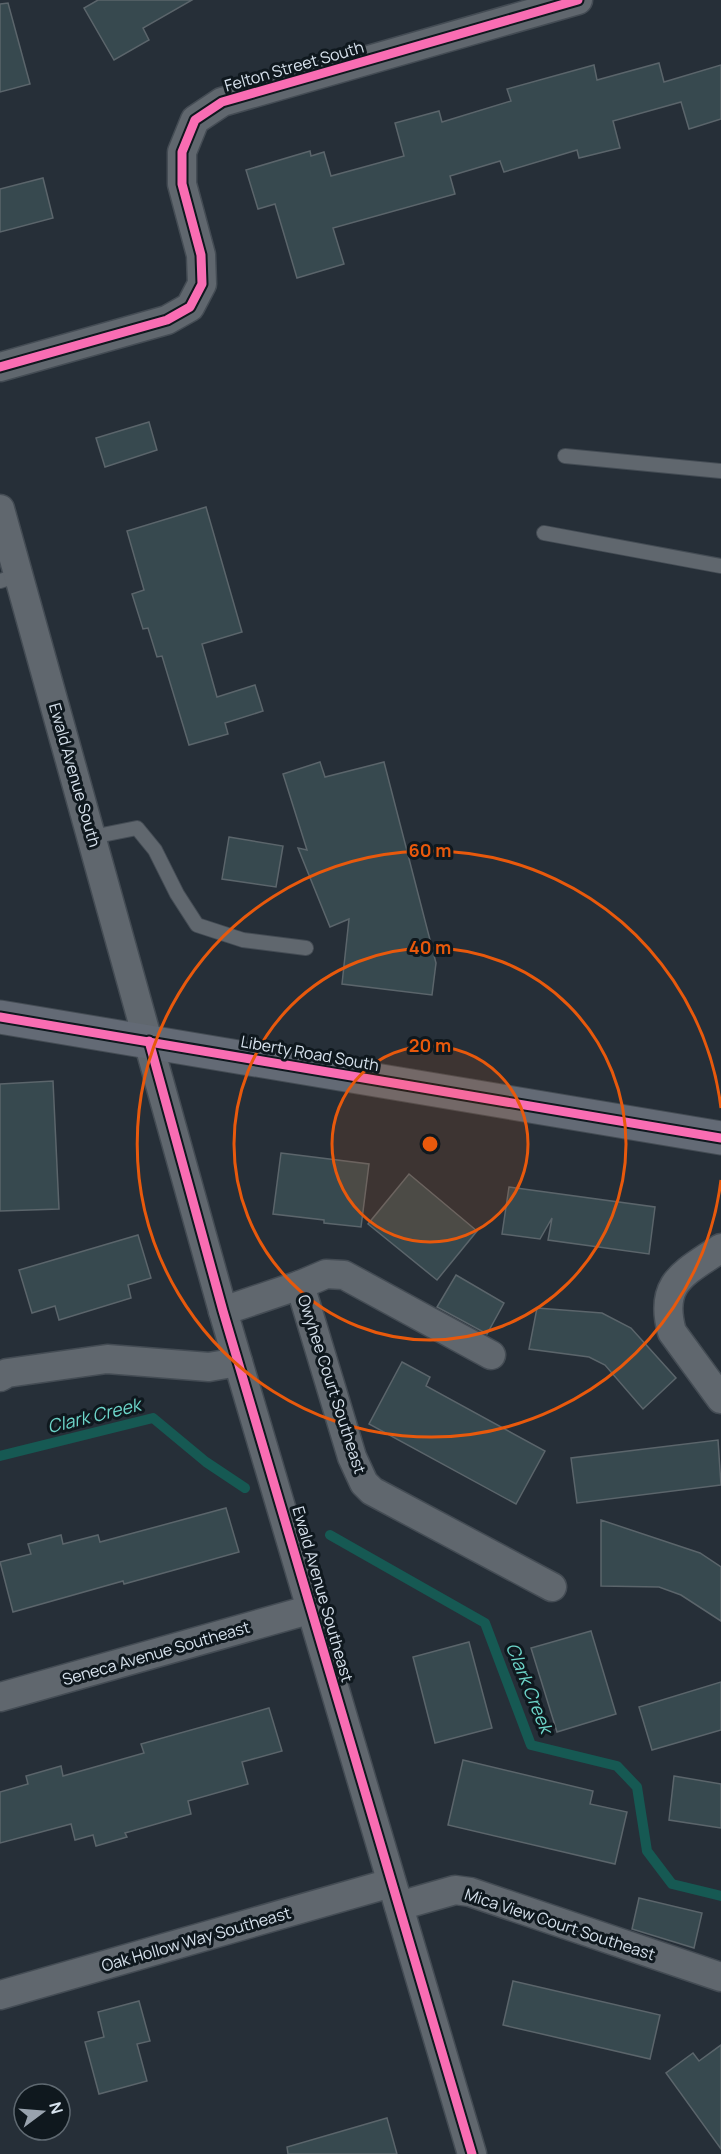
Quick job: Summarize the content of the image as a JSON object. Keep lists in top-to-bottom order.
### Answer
{
  "streets": {
    "main road": ["Liberty Road South"],
    "street": [
      "Felton Street South",
      "Ewald Avenue South",
      "Owyhee Court Southeast",
      "Ewald Avenue Southeast",
      "Seneca Avenue Southeast",
      "Mica View Court Southeast",
      "Oak Hollow Way Southeast"
    ]
  },
  "crossings": [
    ["Ewald Avenue South", "Liberty Road South"],
    ["Ewald Avenue South", "Ewald Avenue Southeast"],
    ["Liberty Road South", "Ewald Avenue Southeast"],
    ["Owyhee Court Southeast", "Ewald Avenue Southeast"],
    ["Ewald Avenue Southeast", "Seneca Avenue Southeast"],
    ["Ewald Avenue Southeast", "Mica View Court Southeast"],
    ["Ewald Avenue Southeast", "Oak Hollow Way Southeast"],
    ["Mica View Court Southeast", "Oak Hollow Way Southeast"]
  ],
  "water": ["Clark Creek"],
  "north": "right",
  "rings": ["60 m", "40 m", "20 m"]
}
